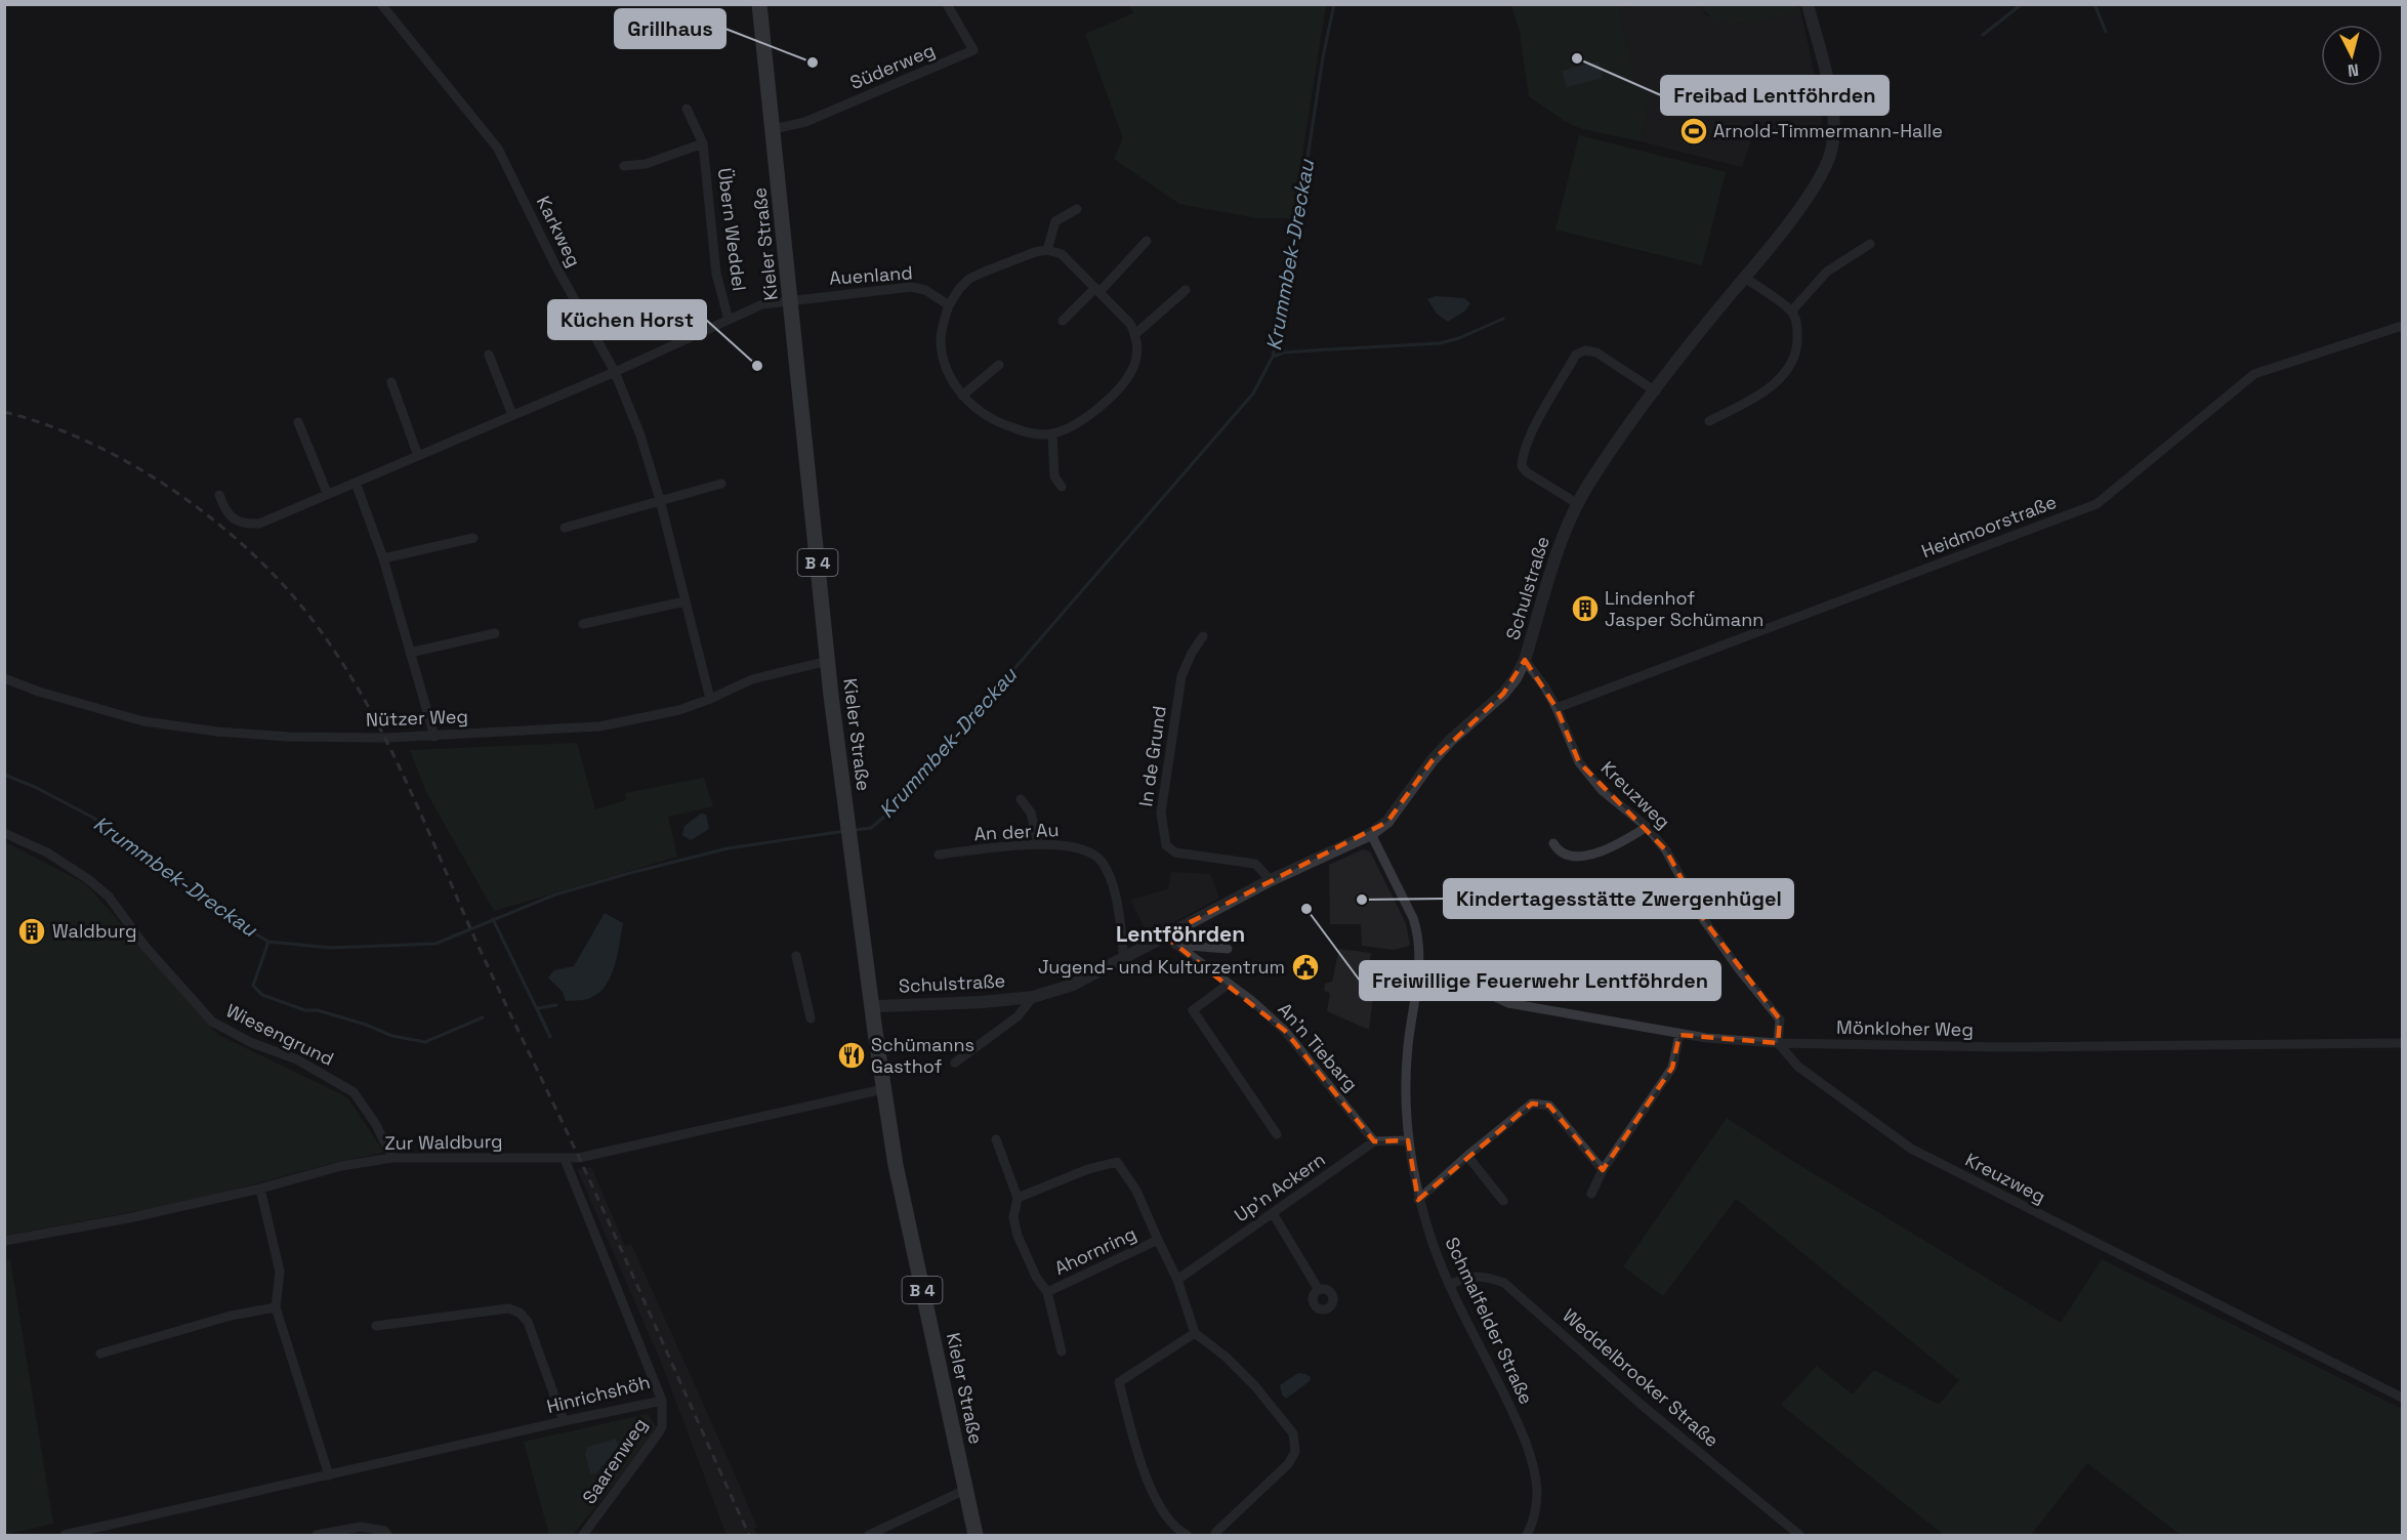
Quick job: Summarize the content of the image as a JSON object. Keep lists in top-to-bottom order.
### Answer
{
  "streets": {
    "main road": ["Kieler Straße", "B 4"],
    "street": [
      "Süderweg",
      "Übern Weddel",
      "Karkweg",
      "Auenland",
      "Heidmoorstraße",
      "Schulstraße",
      "Nützer Weg",
      "In de Grund",
      "Kreuzweg",
      "An der Au",
      "Mönkloher Weg",
      "Wiesengrund",
      "An'n Tiebarg",
      "Zur Waldburg",
      "Up'n Ackern",
      "Ahornring",
      "Schmalfelder Straße",
      "Weddelbrooker Straße",
      "Hinrichshöh",
      "Saarenweg"
    ]
  },
  "crossings": [
    ["Süderweg", "Kieler Straße"],
    ["Übern Weddel", "Auenland"],
    ["Karkweg", "Auenland"],
    ["Karkweg", "Nützer Weg"],
    ["Kieler Straße", "Auenland"],
    ["Kieler Straße", "Schulstraße"],
    ["Kieler Straße", "Nützer Weg"],
    ["Kieler Straße", "Zur Waldburg"],
    ["Heidmoorstraße", "Kreuzweg"],
    ["Schulstraße", "In de Grund"],
    ["Schulstraße", "Kreuzweg"],
    ["Schulstraße", "An der Au"],
    ["Schulstraße", "An'n Tiebarg"],
    ["Schulstraße", "Schmalfelder Straße"],
    ["Kreuzweg", "Mönkloher Weg"],
    ["Mönkloher Weg", "Schmalfelder Straße"],
    ["Wiesengrund", "Zur Waldburg"],
    ["An'n Tiebarg", "Up'n Ackern"],
    ["Zur Waldburg", "Hinrichshöh"],
    ["Up'n Ackern", "Ahornring"],
    ["Schmalfelder Straße", "Weddelbrooker Straße"],
    ["Hinrichshöh", "Saarenweg"]
  ],
  "districts": ["Lentföhrden"],
  "water": ["Krummbek-Dreckau"],
  "places": {
    "other": [
      "Freibad Lentföhrden",
      "Grillhaus",
      "Küchen Horst",
      "Kindertagesstätte Zwergenhügel",
      "Freiwillige Feuerwehr Lentföhrden"
    ],
    "sports": ["Arnold-Timmermann-Halle"],
    "building": ["Lindenhof Jasper Schümann", "Waldburg"],
    "public building": ["Jugend- und Kulturzentrum"],
    "restaurant": ["Schümanns Gasthof"]
  },
  "north": "bottom"
}
